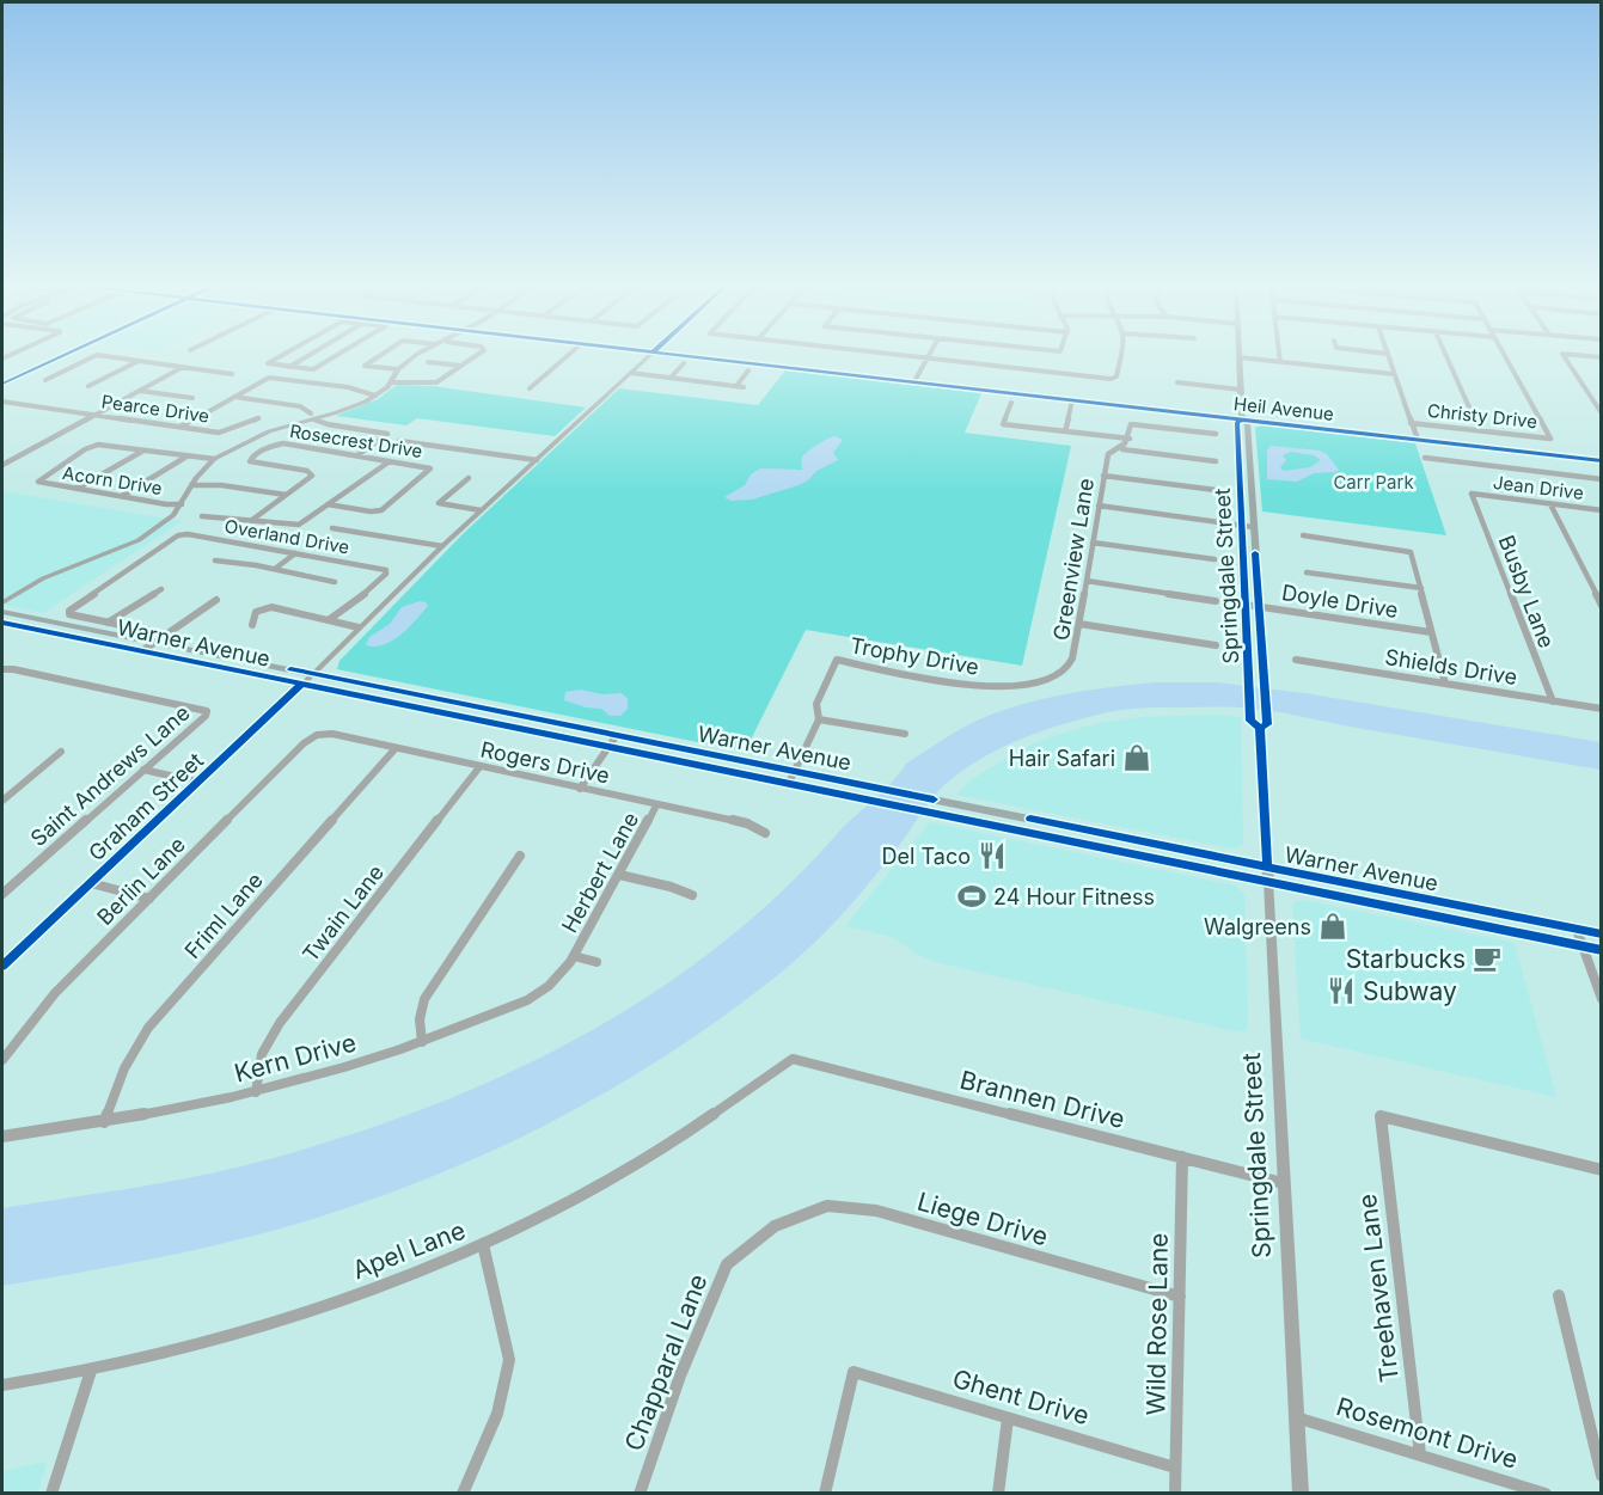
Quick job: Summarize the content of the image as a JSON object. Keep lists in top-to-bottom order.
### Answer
{
  "streets": {
    "main road": ["Heil Avenue", "Springdale Street", "Warner Avenue"],
    "street": [
      "Pearce Drive",
      "Christy Drive",
      "Rosecrest Drive",
      "Acorn Drive",
      "Jean Drive",
      "Overland Drive",
      "Greenview Lane",
      "Busby Lane",
      "Doyle Drive",
      "Trophy Drive",
      "Shields Drive",
      "Rogers Drive",
      "Saint Andrews Lane",
      "Graham Street",
      "Herbert Lane",
      "Berlin Lane",
      "Twain Lane",
      "Friml Lane",
      "Kern Drive",
      "Brannen Drive",
      "Liege Drive",
      "Apel Lane",
      "Treehaven Lane",
      "Wild Rose Lane",
      "Chapparal Lane",
      "Ghent Drive",
      "Rosemont Drive"
    ]
  },
  "crossings": [
    ["Heil Avenue", "Springdale Street"],
    ["Jean Drive", "Busby Lane"],
    ["Greenview Lane", "Trophy Drive"],
    ["Springdale Street", "Doyle Drive"],
    ["Springdale Street", "Warner Avenue"],
    ["Springdale Street", "Brannen Drive"],
    ["Springdale Street", "Rosemont Drive"],
    ["Busby Lane", "Shields Drive"],
    ["Warner Avenue", "Graham Street"],
    ["Rogers Drive", "Herbert Lane"],
    ["Rogers Drive", "Berlin Lane"],
    ["Rogers Drive", "Twain Lane"],
    ["Rogers Drive", "Friml Lane"],
    ["Herbert Lane", "Kern Drive"],
    ["Twain Lane", "Kern Drive"],
    ["Friml Lane", "Kern Drive"],
    ["Brannen Drive", "Apel Lane"],
    ["Brannen Drive", "Wild Rose Lane"],
    ["Liege Drive", "Wild Rose Lane"],
    ["Liege Drive", "Chapparal Lane"],
    ["Treehaven Lane", "Rosemont Drive"],
    ["Wild Rose Lane", "Ghent Drive"]
  ],
  "parks": ["Carr Park"],
  "places": {
    "shop": ["Hair Safari", "Walgreens"],
    "restaurant": ["Del Taco", "Subway"],
    "sports": ["24 Hour Fitness"],
    "cafe": ["Starbucks"]
  }
}
